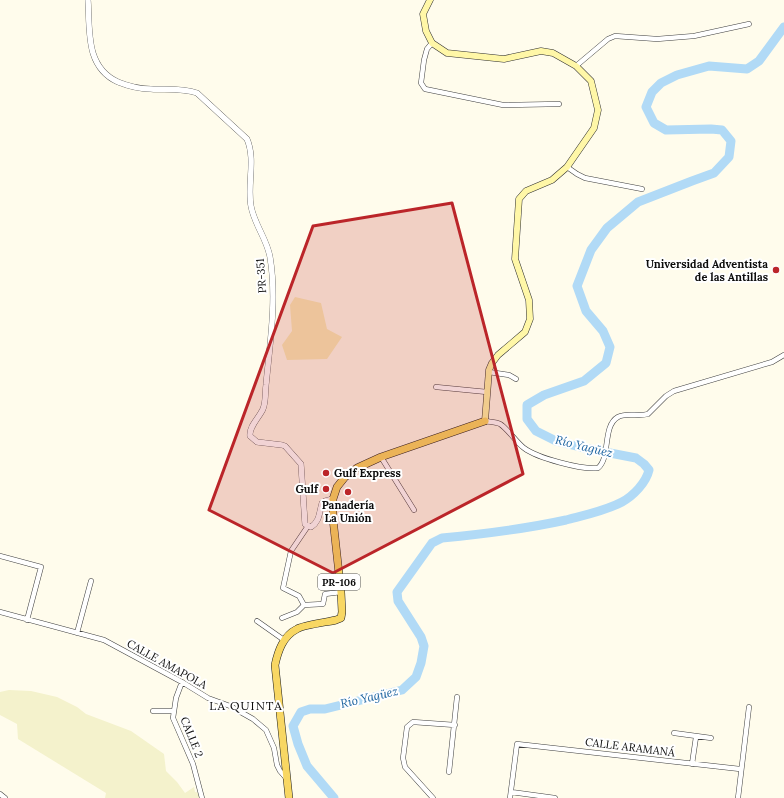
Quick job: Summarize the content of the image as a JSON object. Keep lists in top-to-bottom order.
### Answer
{
  "streets": {
    "main road": ["PR-106"],
    "street": [
      "PR-351",
      "CALLE AMAPOLA",
      "CALLE 2",
      "CALLE ARAMANÁ"
    ]
  },
  "crossings": [
    ["CALLE AMAPOLA", "CALLE 2"]
  ],
  "districts": ["LA QUINTA"],
  "water": ["Río Yagüez"],
  "places": [
    "Universidad Adventista de las Antillas",
    "Gulf Express",
    "Gulf",
    "Panadería La Unión"
  ]
}
